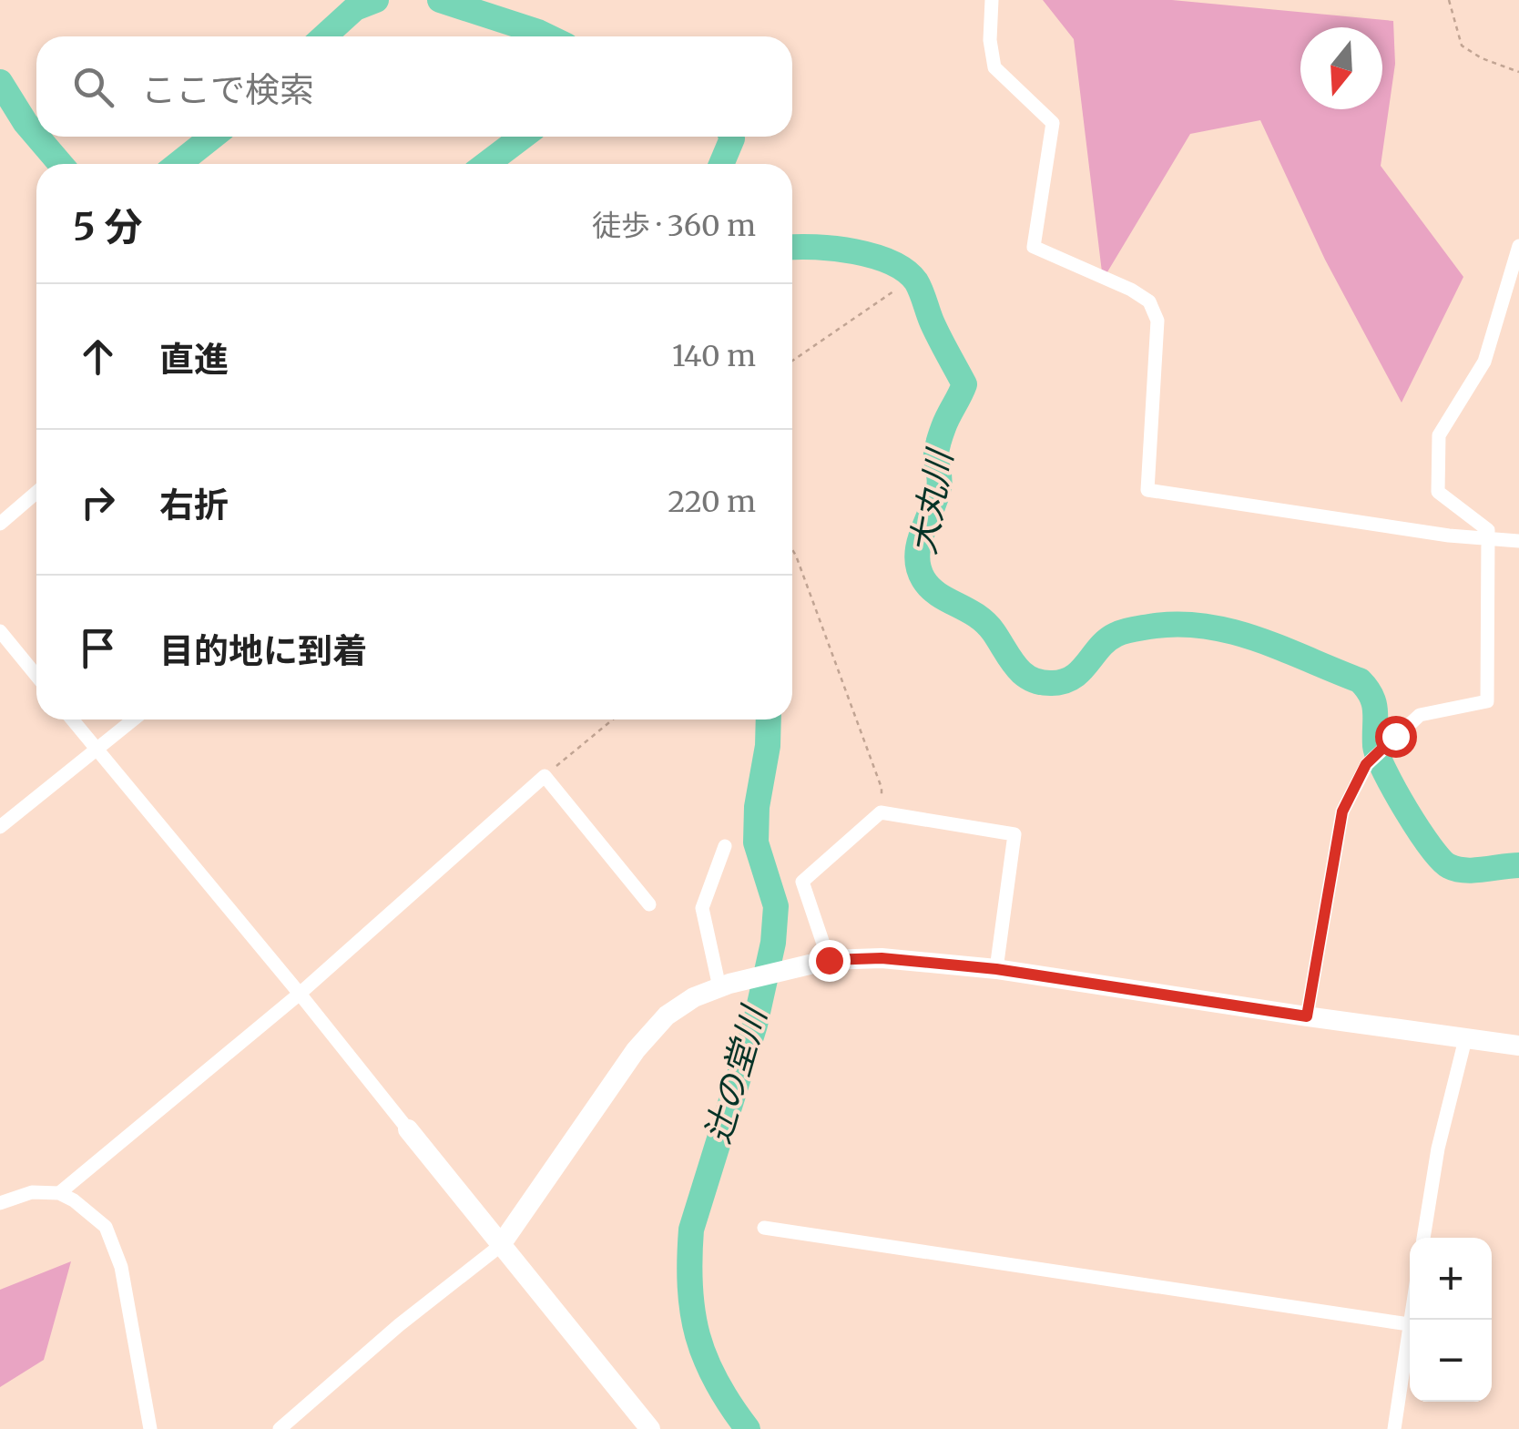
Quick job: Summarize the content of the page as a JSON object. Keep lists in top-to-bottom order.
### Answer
{
  "water": ["大丸川", "辻の堂川"],
  "north": "bottom",
  "page": {
    "search": "ここで検索",
    "heading": ["5 分", "徒歩 · 360 m"],
    "list": [
      ["直進", "140 m"],
      ["右折", "220 m"],
      "目的地に到着"
    ],
    "map_buttons": ["+", "−"]
  }
}
